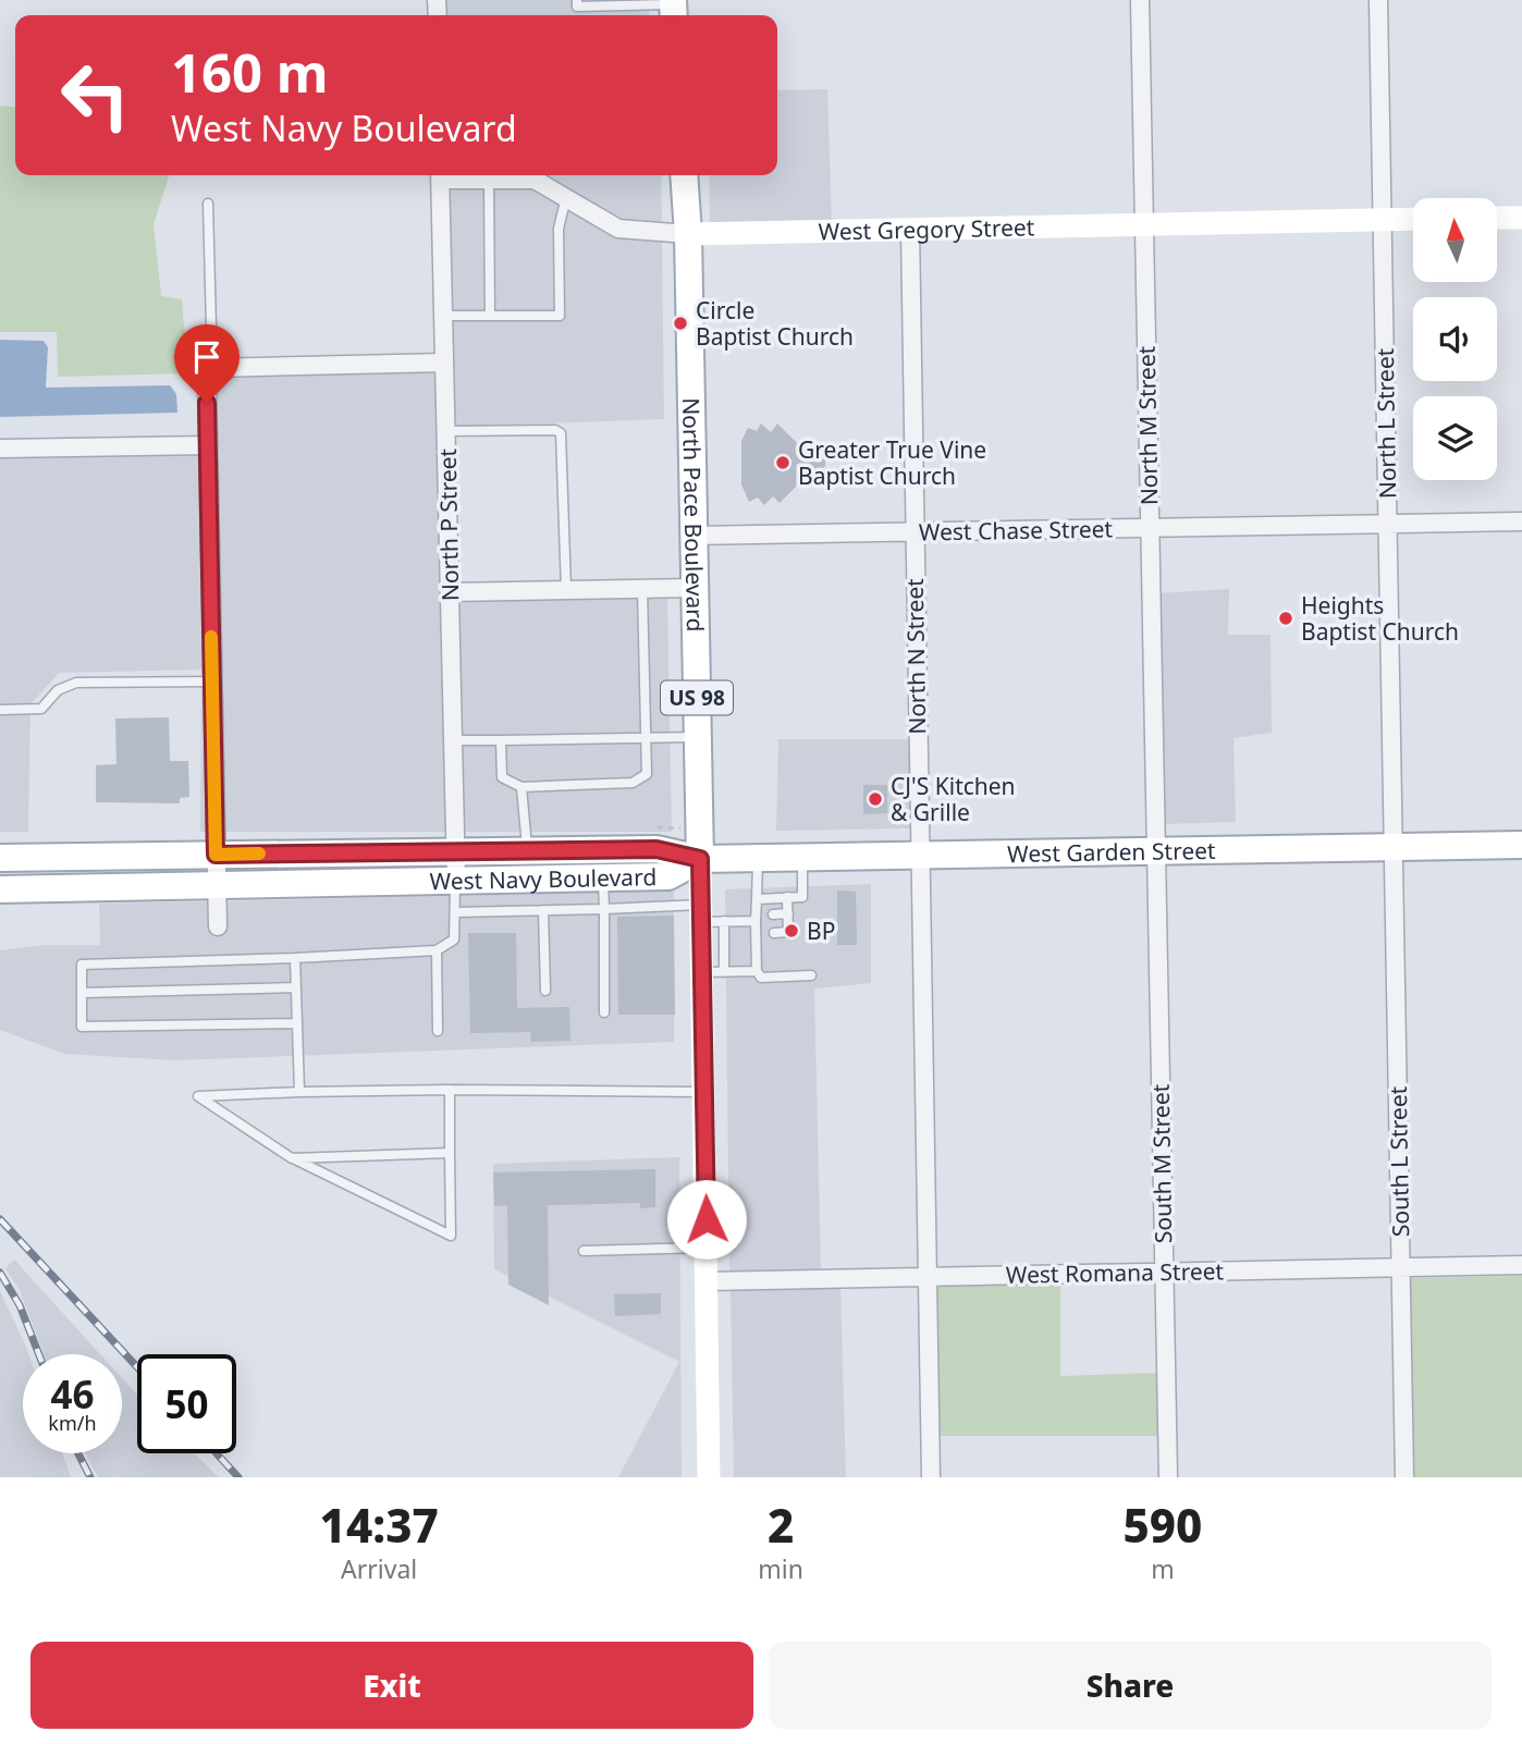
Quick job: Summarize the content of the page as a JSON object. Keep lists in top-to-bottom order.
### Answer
{
  "streets": {
    "main road": [
      "North Pace Boulevard",
      "US 98",
      "West Garden Street",
      "West Navy Boulevard"
    ],
    "street": [
      "West Gregory Street",
      "North L Street",
      "North M Street",
      "North P Street",
      "West Chase Street",
      "North N Street",
      "South L Street",
      "South M Street",
      "West Romana Street"
    ]
  },
  "crossings": [
    ["West Gregory Street", "North L Street"],
    ["West Gregory Street", "North M Street"],
    ["West Gregory Street", "North Pace Boulevard"],
    ["West Gregory Street", "North N Street"],
    ["North L Street", "West Chase Street"],
    ["North L Street", "West Garden Street"],
    ["North L Street", "South L Street"],
    ["North M Street", "West Chase Street"],
    ["North M Street", "West Garden Street"],
    ["North M Street", "South M Street"],
    ["North Pace Boulevard", "West Chase Street"],
    ["North Pace Boulevard", "West Garden Street"],
    ["North Pace Boulevard", "West Navy Boulevard"],
    ["North P Street", "West Navy Boulevard"],
    ["West Chase Street", "North N Street"],
    ["North N Street", "West Garden Street"],
    ["North N Street", "West Romana Street"],
    ["West Garden Street", "West Navy Boulevard"],
    ["West Garden Street", "South L Street"],
    ["West Garden Street", "South M Street"],
    ["South L Street", "West Romana Street"],
    ["South M Street", "West Romana Street"]
  ],
  "places": [
    "Circle Baptist Church",
    "Greater True Vine Baptist Church",
    "Heights Baptist Church",
    "CJ'S Kitchen & Grille",
    "BP"
  ],
  "north": "top",
  "page": {
    "turn": ["160 m", "West Navy Boulevard"],
    "speed": "46 km/h",
    "limit": "50",
    "eta": [
      "14:37",
      "Arrival",
      "2",
      "min",
      "590",
      "m"
    ],
    "buttons": ["Exit", "Share"]
  }
}
